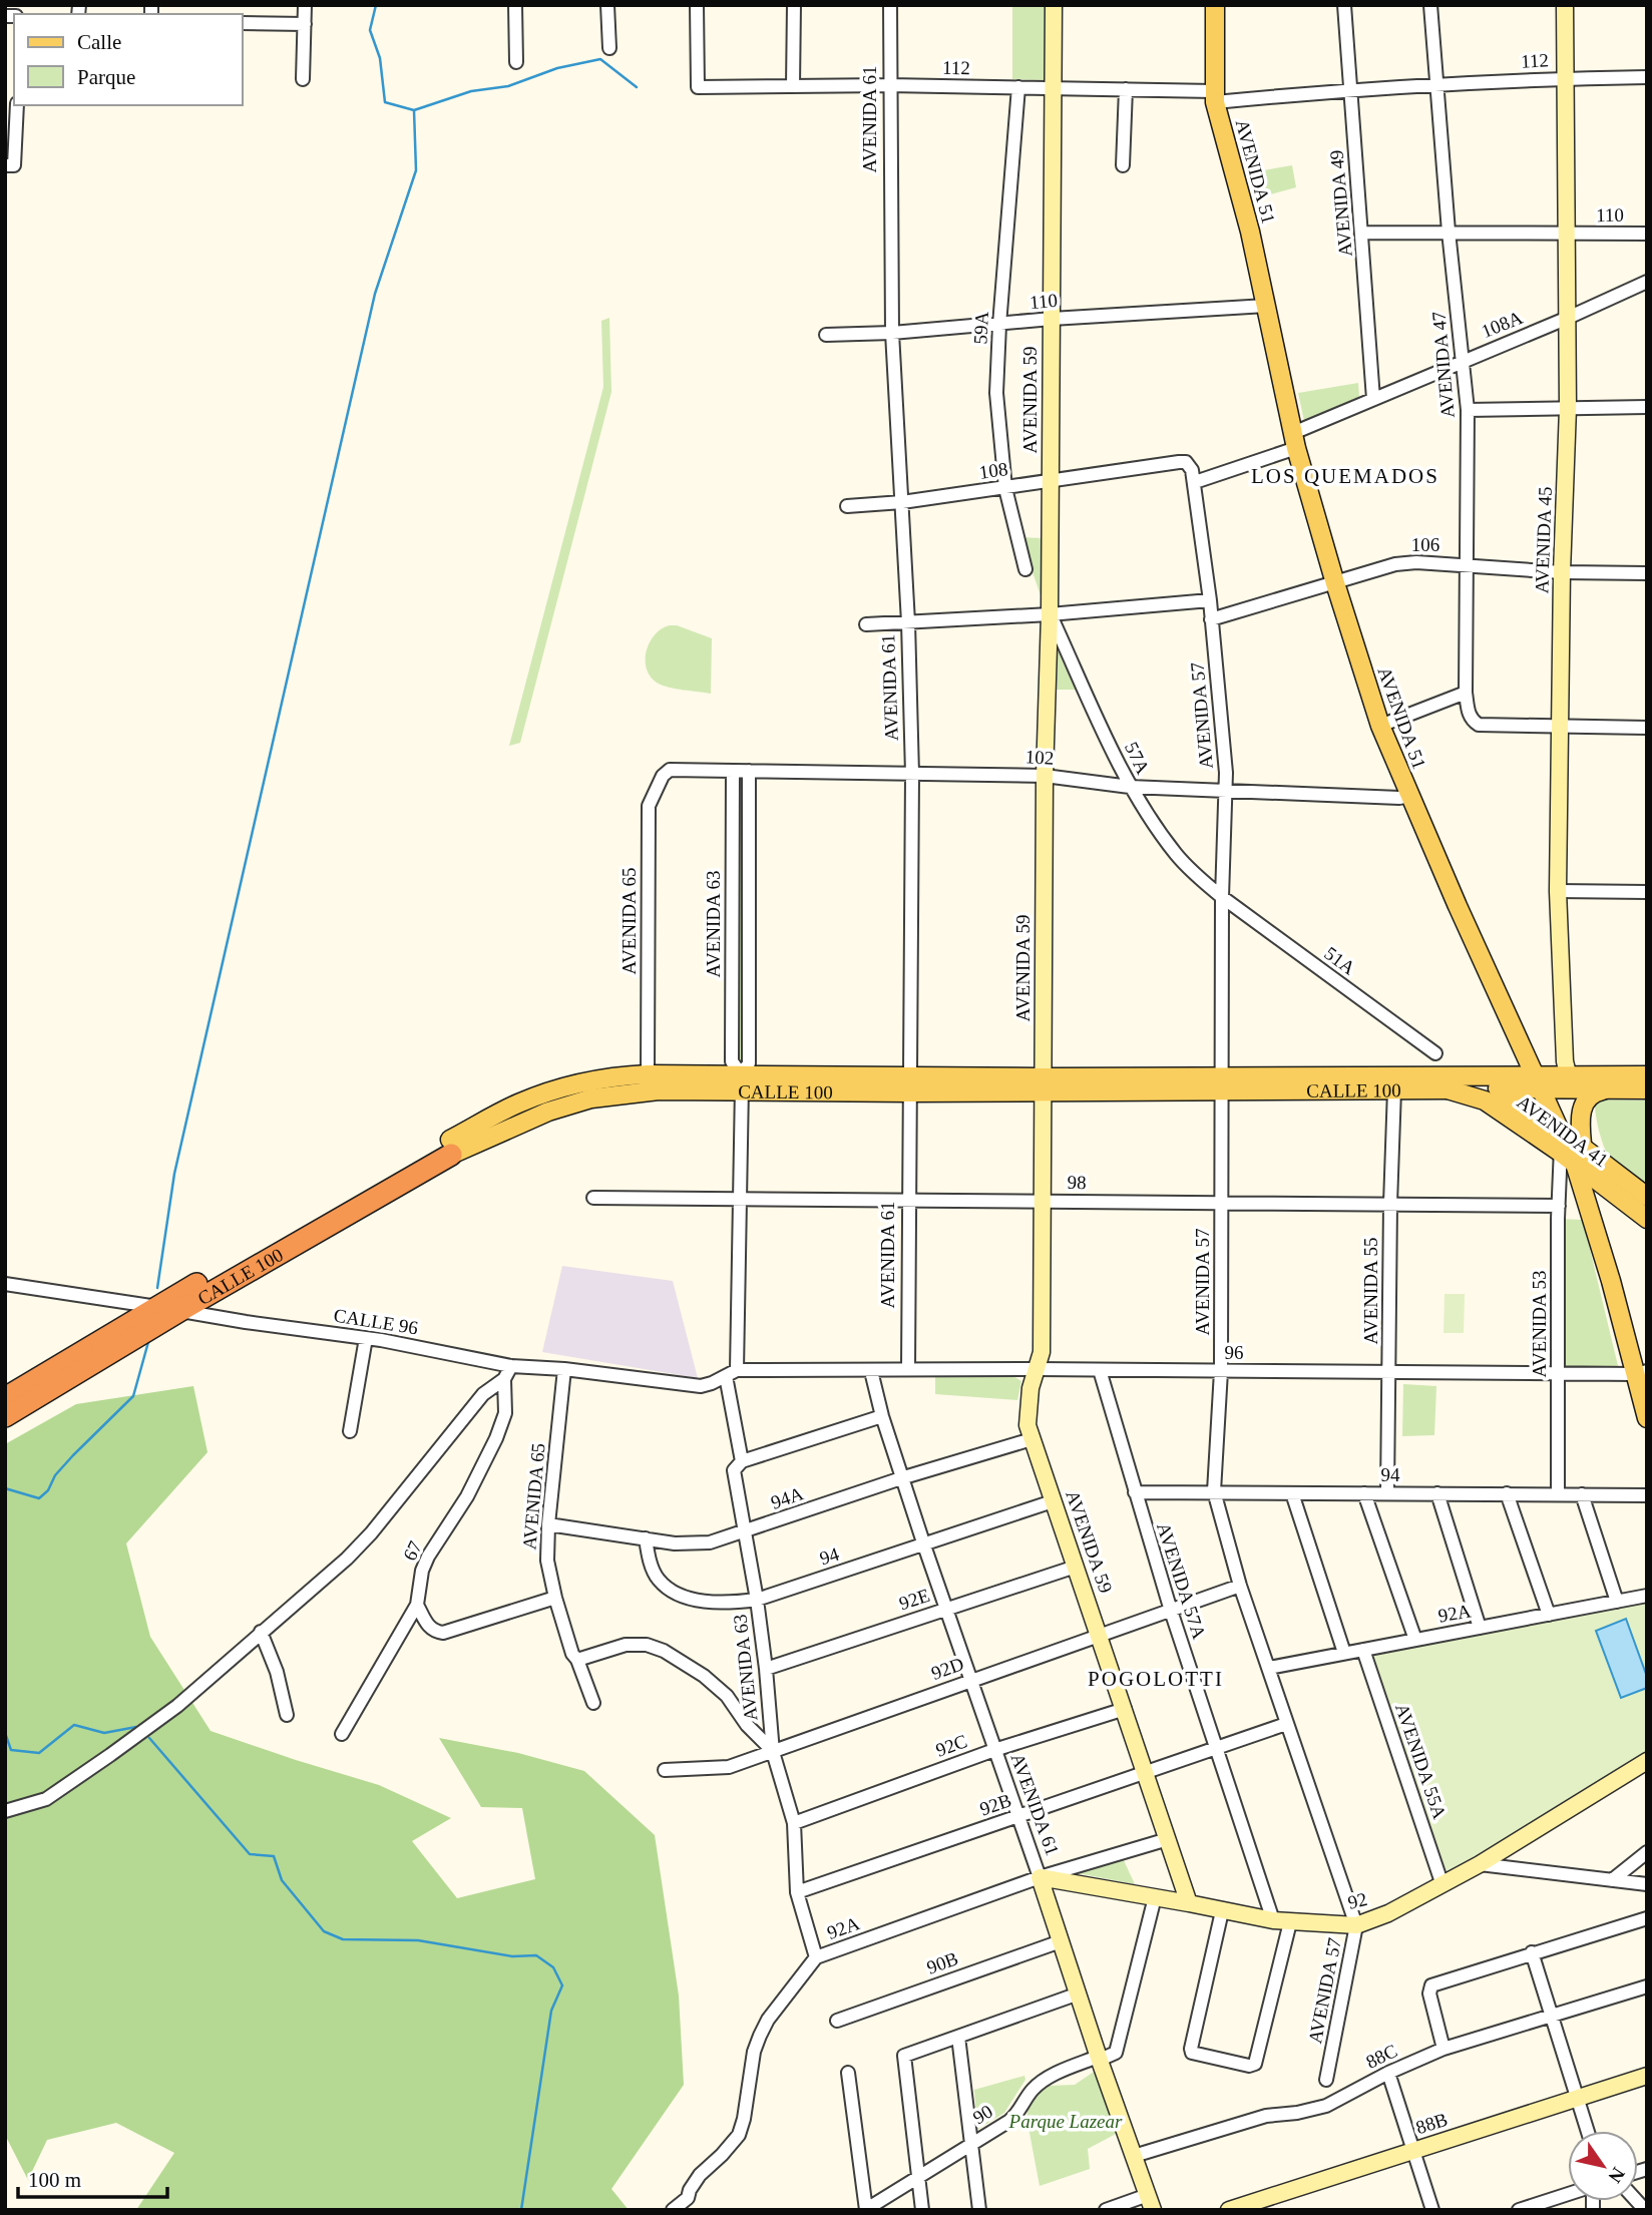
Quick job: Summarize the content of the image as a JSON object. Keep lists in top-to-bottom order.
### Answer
{
  "streets": {
    "highway": ["CALLE 100"],
    "main road": ["AVENIDA 51", "AVENIDA 41"],
    "street": [
      "112",
      "AVENIDA 61",
      "AVENIDA 49",
      "110",
      "108A",
      "59A",
      "AVENIDA 47",
      "AVENIDA 59",
      "108",
      "AVENIDA 45",
      "106",
      "AVENIDA 57",
      "102",
      "57A",
      "AVENIDA 65",
      "AVENIDA 63",
      "51A",
      "98",
      "AVENIDA 55",
      "CALLE 96",
      "AVENIDA 53",
      "96",
      "94",
      "94A",
      "67",
      "AVENIDA 57A",
      "92E",
      "92A",
      "92D",
      "92C",
      "AVENIDA 55A",
      "92B",
      "92",
      "90B",
      "88C",
      "90",
      "88B"
    ]
  },
  "crossings": [
    ["112", "AVENIDA 61"],
    ["112", "AVENIDA 51"],
    ["112", "AVENIDA 49"],
    ["112", "59A"],
    ["112", "AVENIDA 47"],
    ["112", "AVENIDA 59"],
    ["112", "AVENIDA 45"],
    ["AVENIDA 61", "110"],
    ["AVENIDA 61", "108"],
    ["AVENIDA 61", "102"],
    ["AVENIDA 61", "CALLE 100"],
    ["AVENIDA 61", "98"],
    ["AVENIDA 61", "96"],
    ["AVENIDA 61", "94"],
    ["AVENIDA 61", "94A"],
    ["AVENIDA 61", "92E"],
    ["AVENIDA 61", "92A"],
    ["AVENIDA 61", "92D"],
    ["AVENIDA 61", "92C"],
    ["AVENIDA 61", "92B"],
    ["AVENIDA 61", "92"],
    ["AVENIDA 61", "90B"],
    ["AVENIDA 61", "88C"],
    ["AVENIDA 61", "90"],
    ["AVENIDA 51", "110"],
    ["AVENIDA 51", "108A"],
    ["AVENIDA 51", "106"],
    ["AVENIDA 51", "102"],
    ["AVENIDA 51", "CALLE 100"],
    ["AVENIDA 51", "AVENIDA 41"],
    ["AVENIDA 51", "AVENIDA 53"],
    ["AVENIDA 51", "96"],
    ["AVENIDA 49", "110"],
    ["AVENIDA 49", "108A"],
    ["110", "59A"],
    ["110", "AVENIDA 47"],
    ["110", "AVENIDA 59"],
    ["110", "AVENIDA 45"],
    ["108A", "AVENIDA 47"],
    ["108A", "AVENIDA 45"],
    ["108A", "AVENIDA 57"],
    ["59A", "108"],
    ["AVENIDA 47", "AVENIDA 45"],
    ["AVENIDA 47", "106"],
    ["AVENIDA 59", "108"],
    ["AVENIDA 59", "102"],
    ["AVENIDA 59", "57A"],
    ["AVENIDA 59", "CALLE 100"],
    ["AVENIDA 59", "98"],
    ["AVENIDA 59", "96"],
    ["AVENIDA 59", "94"],
    ["AVENIDA 59", "94A"],
    ["AVENIDA 59", "92E"],
    ["AVENIDA 59", "92A"],
    ["AVENIDA 59", "92D"],
    ["AVENIDA 59", "92C"],
    ["AVENIDA 59", "92B"],
    ["AVENIDA 59", "92"],
    ["108", "AVENIDA 57"],
    ["AVENIDA 45", "106"],
    ["AVENIDA 45", "CALLE 100"],
    ["106", "AVENIDA 57"],
    ["AVENIDA 57", "102"],
    ["AVENIDA 57", "57A"],
    ["AVENIDA 57", "51A"],
    ["AVENIDA 57", "CALLE 100"],
    ["AVENIDA 57", "98"],
    ["AVENIDA 57", "96"],
    ["AVENIDA 57", "94"],
    ["AVENIDA 57", "92A"],
    ["AVENIDA 57", "92D"],
    ["AVENIDA 57", "92B"],
    ["AVENIDA 57", "92"],
    ["102", "57A"],
    ["102", "AVENIDA 65"],
    ["102", "AVENIDA 63"],
    ["57A", "51A"],
    ["AVENIDA 65", "CALLE 100"],
    ["AVENIDA 65", "CALLE 96"],
    ["AVENIDA 65", "94A"],
    ["AVENIDA 63", "CALLE 100"],
    ["AVENIDA 63", "98"],
    ["AVENIDA 63", "CALLE 96"],
    ["AVENIDA 63", "96"],
    ["AVENIDA 63", "94"],
    ["AVENIDA 63", "94A"],
    ["AVENIDA 63", "92E"],
    ["AVENIDA 63", "92A"],
    ["AVENIDA 63", "92D"],
    ["AVENIDA 63", "92C"],
    ["AVENIDA 63", "92B"],
    ["CALLE 100", "AVENIDA 41"],
    ["CALLE 100", "AVENIDA 55"],
    ["CALLE 100", "CALLE 96"],
    ["AVENIDA 41", "AVENIDA 53"],
    ["98", "AVENIDA 55"],
    ["98", "AVENIDA 53"],
    ["AVENIDA 55", "96"],
    ["AVENIDA 55", "94"],
    ["CALLE 96", "96"],
    ["AVENIDA 53", "96"],
    ["AVENIDA 53", "94"],
    ["96", "AVENIDA 57A"],
    ["94", "94A"],
    ["94", "AVENIDA 57A"],
    ["AVENIDA 57A", "92D"],
    ["AVENIDA 57A", "92B"],
    ["AVENIDA 57A", "92"],
    ["92A", "AVENIDA 55A"],
    ["92A", "92"],
    ["AVENIDA 55A", "92"],
    ["92", "90"]
  ],
  "districts": ["LOS QUEMADOS", "POGOLOTTI"],
  "parks": ["Parque Lazear"],
  "legend": ["Calle", "Parque"],
  "scale_bar": "100 m",
  "north": "bottom right"
}
